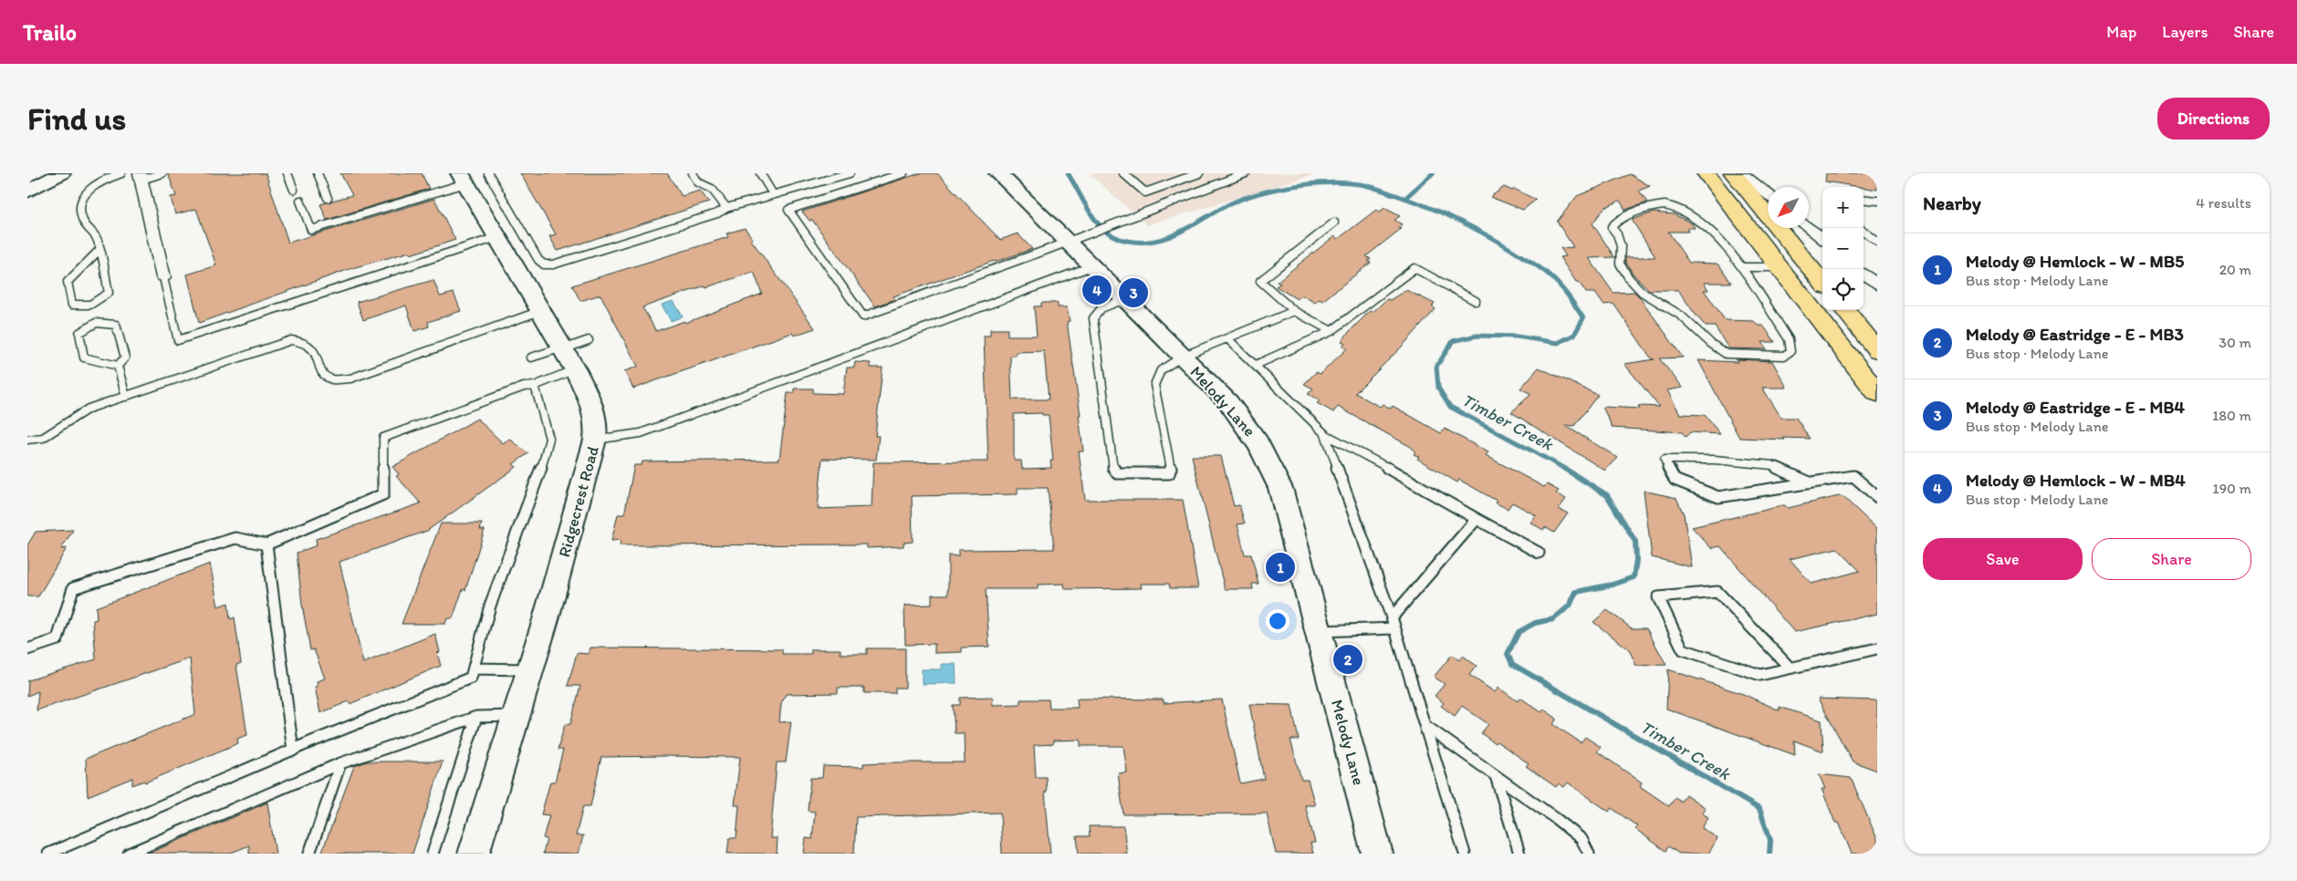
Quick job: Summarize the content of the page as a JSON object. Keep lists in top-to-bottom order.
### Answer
{
  "streets": {
    "street": ["Melody Lane", "Ridgecrest Road"]
  },
  "water": ["Timber Creek"],
  "north": "bottom left",
  "page": {
    "header": "Trailo",
    "nav": ["Map", "Layers", "Share"],
    "buttons": [
      "Directions",
      ["Save", "Share"]
    ],
    "title": "Find us",
    "heading": ["Nearby", "4 results"],
    "map_buttons": ["+", "−"],
    "list": [
      {
        "mark": "1",
        "name": "Melody @ Hemlock - W - MB5",
        "note": "Bus stop · Melody Lane",
        "value": "20 m"
      },
      {
        "mark": "2",
        "name": "Melody @ Eastridge - E - MB3",
        "note": "Bus stop · Melody Lane",
        "value": "30 m"
      },
      {
        "mark": "3",
        "name": "Melody @ Eastridge - E - MB4",
        "note": "Bus stop · Melody Lane",
        "value": "180 m"
      },
      {
        "mark": "4",
        "name": "Melody @ Hemlock - W - MB4",
        "note": "Bus stop · Melody Lane",
        "value": "190 m"
      }
    ],
    "pins": [
      "4",
      "3",
      "1",
      "2"
    ]
  }
}
